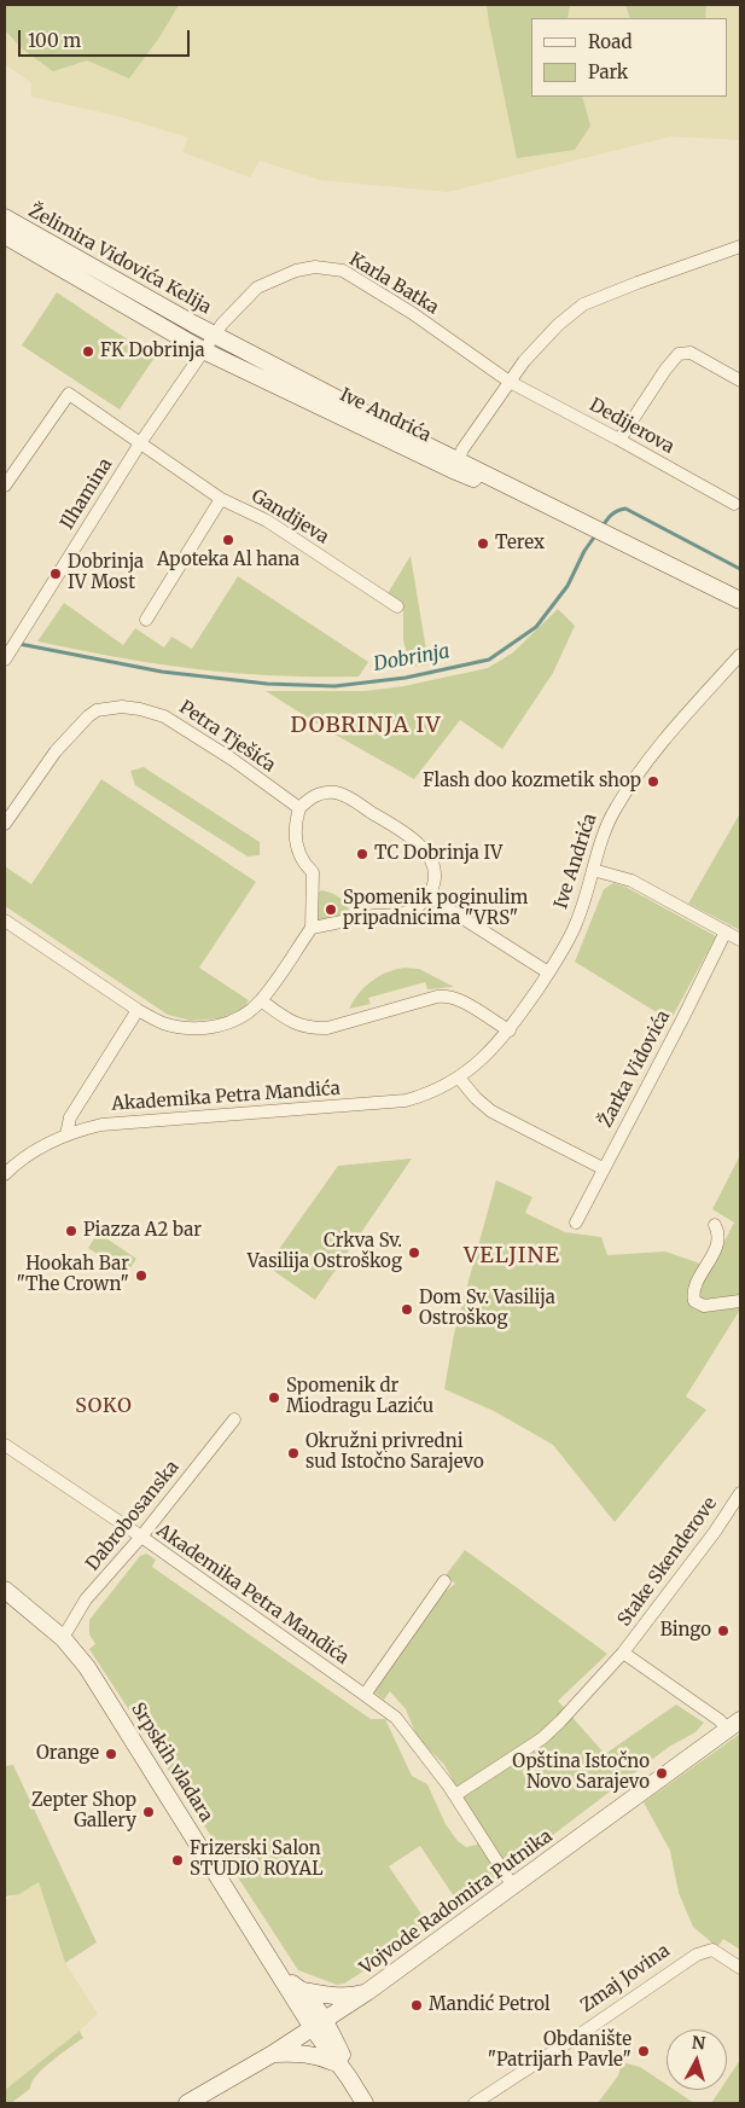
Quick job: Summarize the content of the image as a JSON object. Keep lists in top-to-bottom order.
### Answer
{
  "streets": {
    "main road": [
      "Želimira Vidovića Kelija",
      "Ive Andrića",
      "Srpskih vladara",
      "Vojvode Radomira Putnika"
    ],
    "street": [
      "Karla Batka",
      "Dedijerova",
      "Ilhamina",
      "Gandijeva",
      "Petra Tješića",
      "Žarka Vidovića",
      "Akademika Petra Mandića",
      "Dabrobosanska",
      "Stake Skenderove",
      "Zmaj Jovina"
    ]
  },
  "crossings": [
    ["Želimira Vidovića Kelija", "Karla Batka"],
    ["Želimira Vidovića Kelija", "Ive Andrića"],
    ["Želimira Vidovića Kelija", "Ilhamina"],
    ["Karla Batka", "Ive Andrića"],
    ["Karla Batka", "Dedijerova"],
    ["Karla Batka", "Ilhamina"],
    ["Ive Andrića", "Ilhamina"],
    ["Ive Andrića", "Akademika Petra Mandića"],
    ["Akademika Petra Mandića", "Dabrobosanska"],
    ["Akademika Petra Mandića", "Stake Skenderove"],
    ["Dabrobosanska", "Srpskih vladara"],
    ["Srpskih vladara", "Vojvode Radomira Putnika"]
  ],
  "districts": ["DOBRINJA IV", "VELJINE", "SOKO"],
  "water": ["Dobrinja"],
  "places": [
    "FK Dobrinja",
    "Apoteka Al hana",
    "Terex",
    "Dobrinja IV Most",
    "Flash doo kozmetik shop",
    "TC Dobrinja IV",
    "Spomenik poginulim pripadnicima \"VRS\"",
    "Piazza A2 bar",
    "Crkva Sv. Vasilija Ostroškog",
    "Hookah Bar \"The Crown\"",
    "Dom Sv. Vasilija Ostroškog",
    "Spomenik dr Miodragu Laziću",
    "Okružni privredni sud Istočno Sarajevo",
    "Bingo",
    "Orange",
    "Opština Istočno Novo Sarajevo",
    "Zepter Shop Gallery",
    "Frizerski Salon STUDIO ROYAL",
    "Mandić Petrol",
    "Obdanište \"Patrijarh Pavle\""
  ],
  "legend": ["Road", "Park"],
  "scale_bar": "100 m",
  "north": "top"
}
